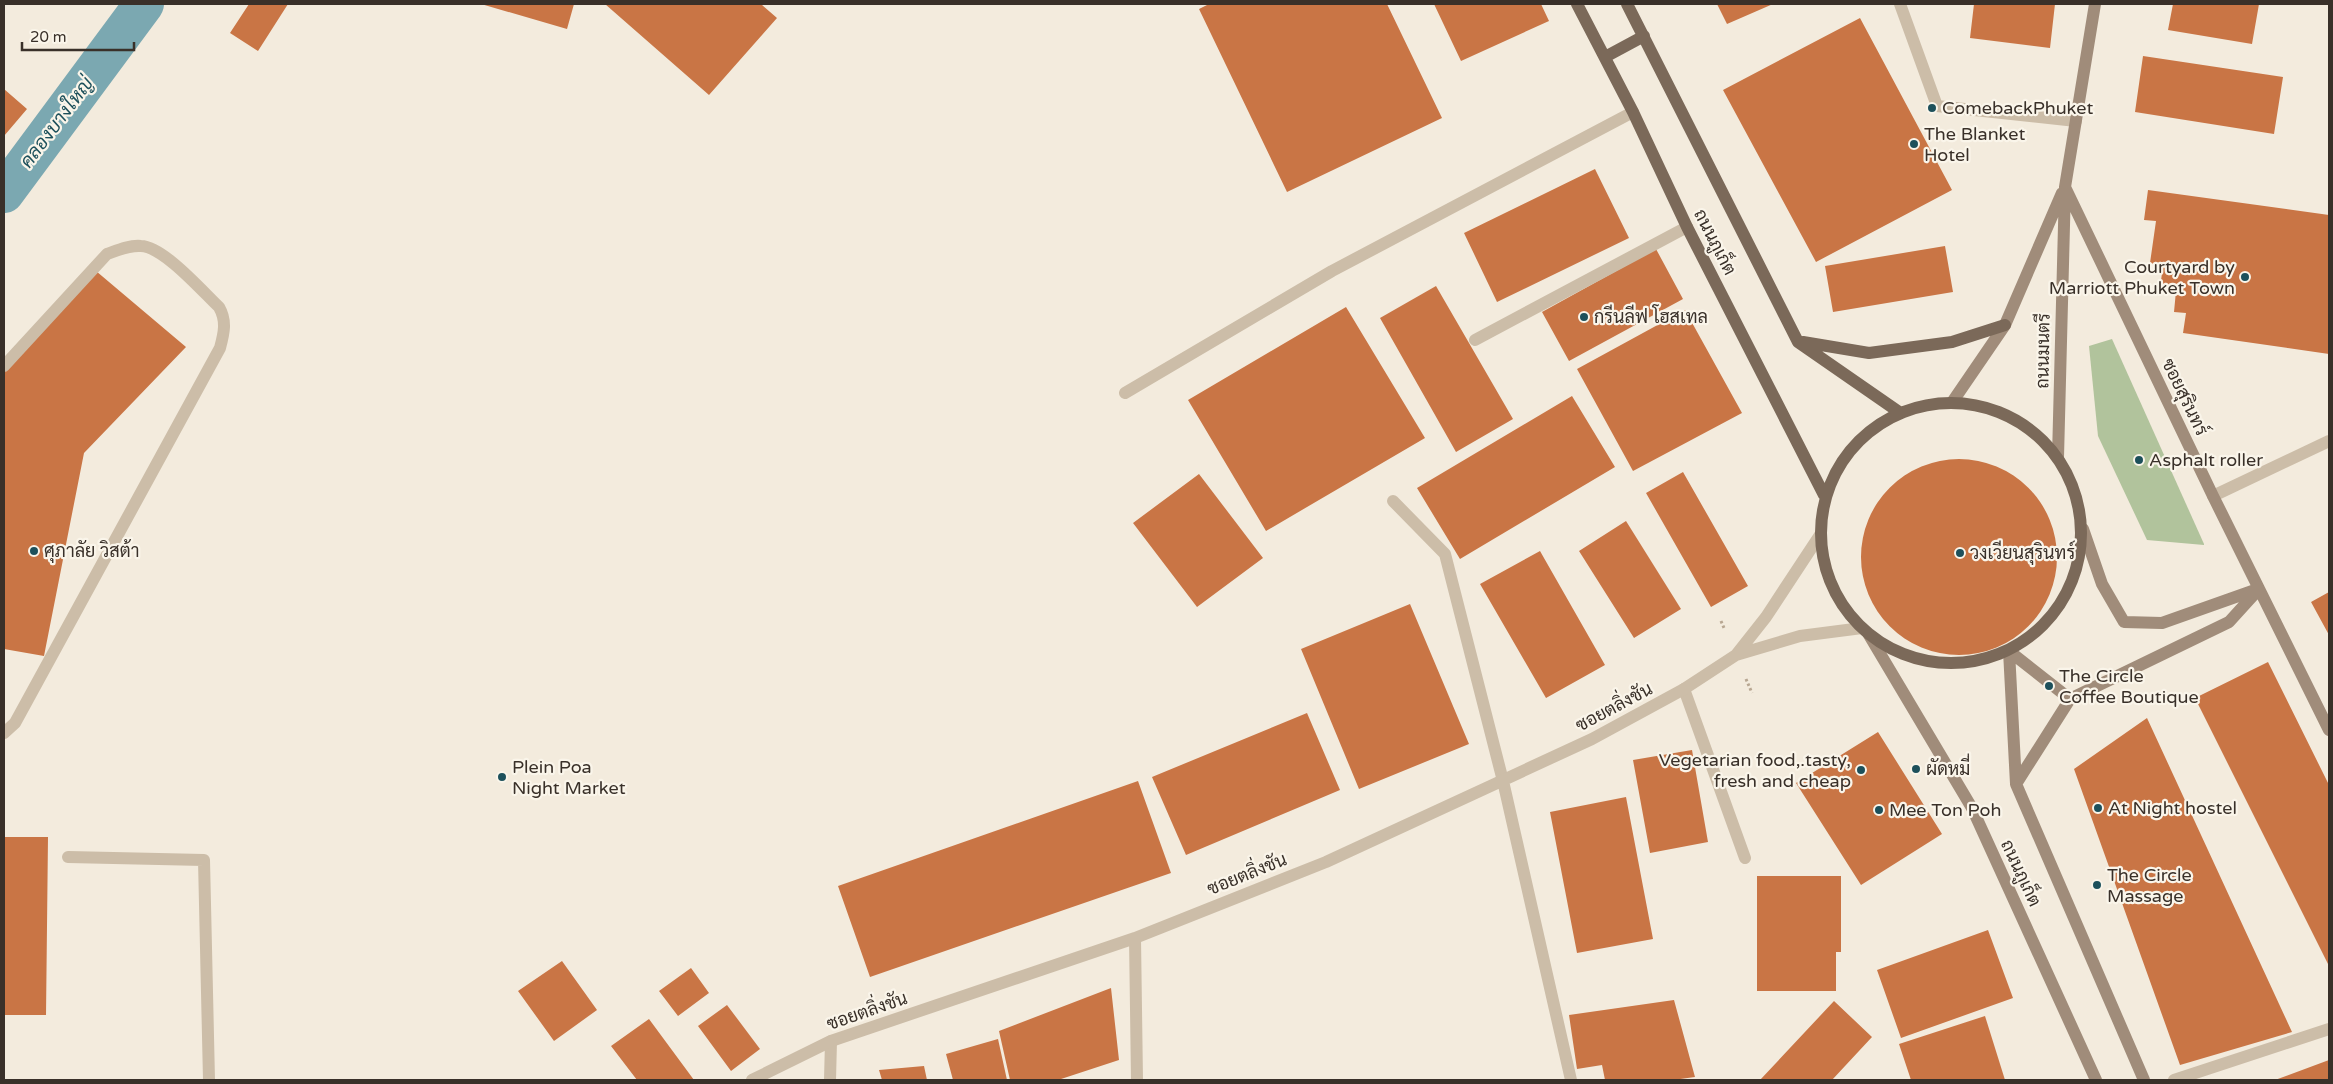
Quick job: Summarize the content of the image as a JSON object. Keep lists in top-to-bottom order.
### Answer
{
  "streets": {
    "main road": ["ถนนภูเก็ต"],
    "street": ["ถนนมนตรี", "ซอยสุรินทร์", "ซอยตลิ่งชัน"]
  },
  "crossings": [
    ["ถนนภูเก็ต", "ซอยตลิ่งชัน"],
    ["ถนนมนตรี", "ซอยสุรินทร์"]
  ],
  "water": ["คลองบางใหญ่"],
  "places": [
    "ComebackPhuket",
    "The Blanket Hotel",
    "Courtyard by Marriott Phuket Town",
    "กรีนลีฟ โฮสเทล",
    "Asphalt roller",
    "ศุภาลัย วิสต้า",
    "วงเวียนสุรินทร์",
    "The Circle Coffee Boutique",
    "ผัดหมี่",
    "Vegetarian food,.tasty, fresh and cheap",
    "Plein Poa Night Market",
    "At Night hostel",
    "Mee Ton Poh",
    "The Circle Massage"
  ],
  "scale_bar": "20 m"
}
